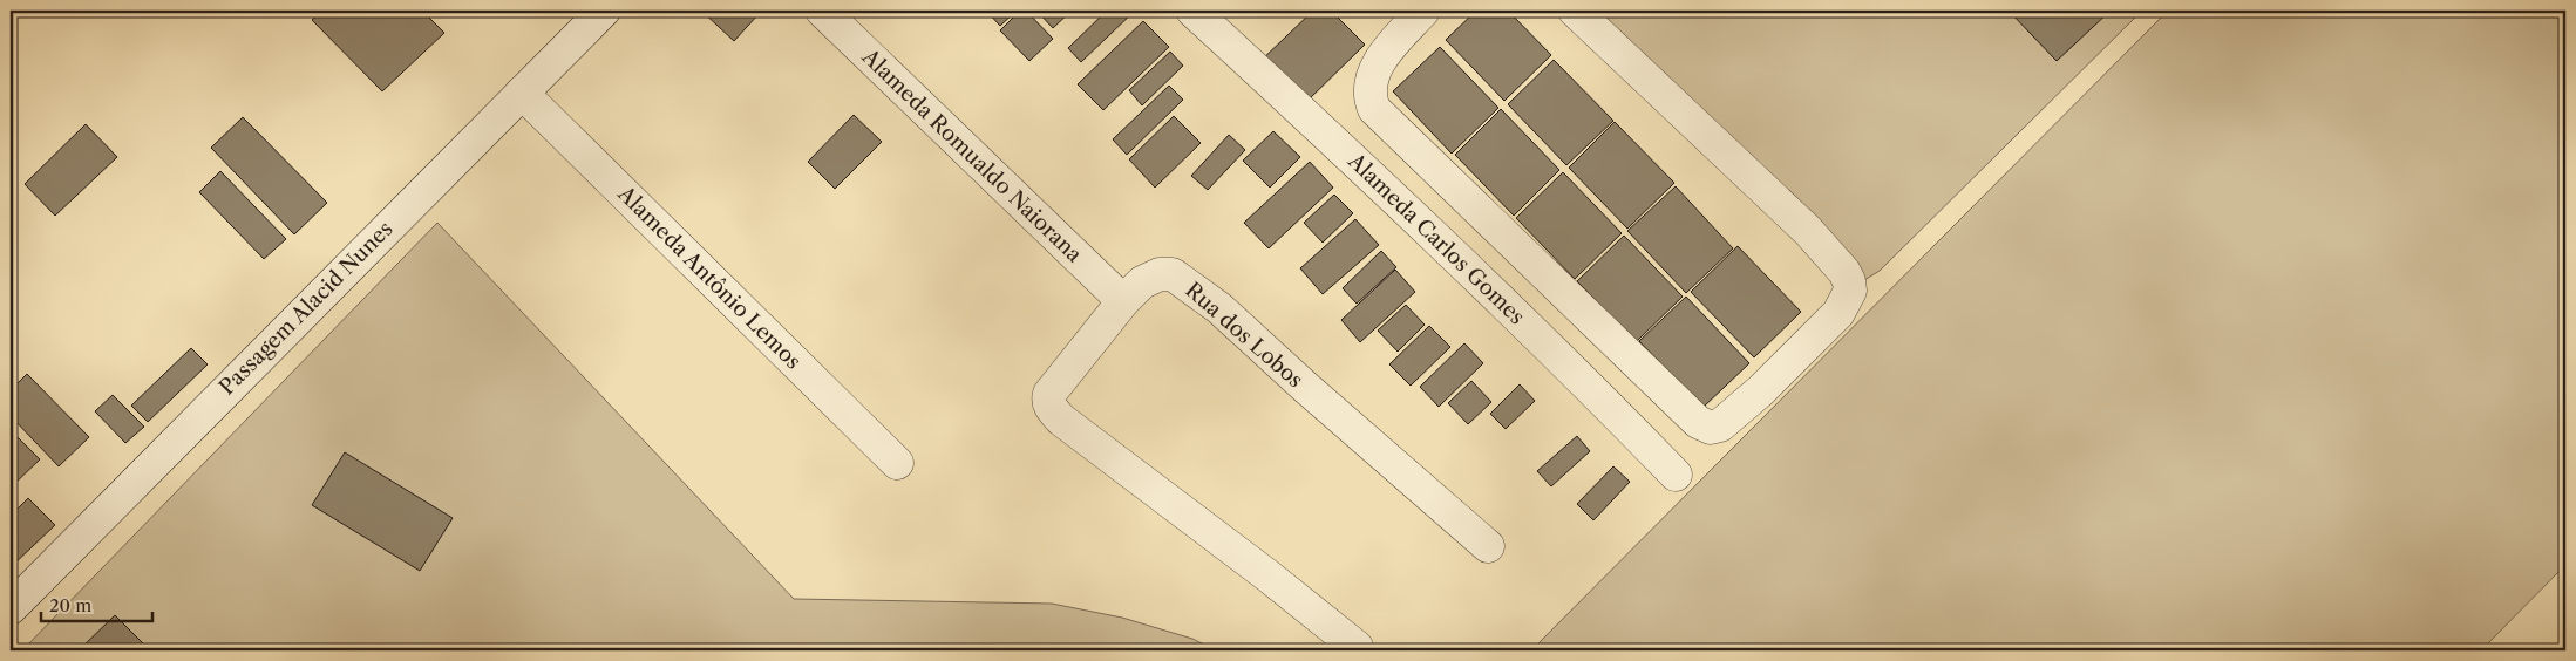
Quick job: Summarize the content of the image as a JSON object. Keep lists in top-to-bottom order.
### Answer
{
  "streets": {
    "street": [
      "Alameda Romualdo Naiorana",
      "Alameda Carlos Gomes",
      "Alameda Antônio Lemos",
      "Passagem Alacid Nunes",
      "Rua dos Lobos"
    ]
  },
  "crossings": [
    ["Alameda Romualdo Naiorana", "Rua dos Lobos"],
    ["Alameda Antônio Lemos", "Passagem Alacid Nunes"]
  ],
  "scale_bar": "20 m"
}
